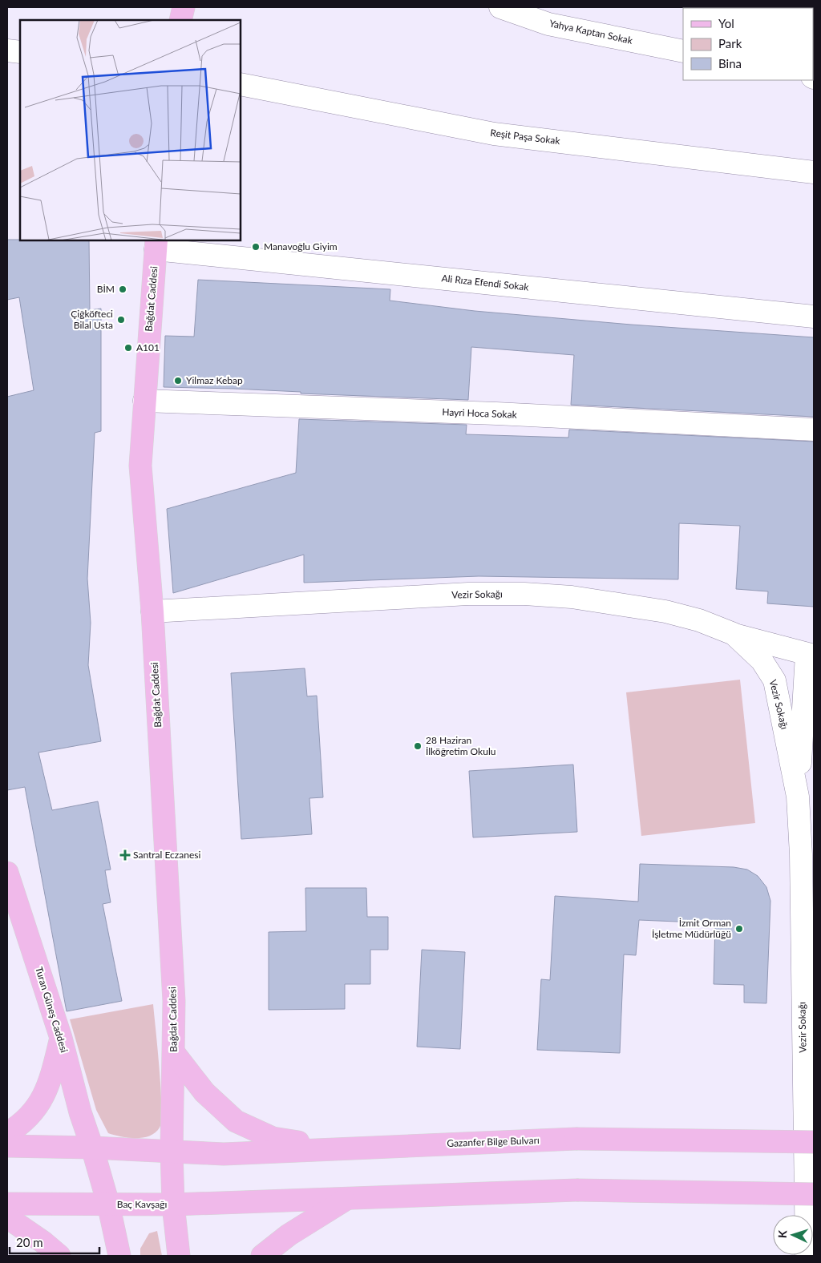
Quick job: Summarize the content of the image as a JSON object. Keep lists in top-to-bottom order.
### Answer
{
  "streets": {
    "main road": [
      "Bağdat Caddesi",
      "Turan Güneş Caddesi",
      "Gazanfer Bilge Bulvarı",
      "Baç Kavşağı"
    ],
    "street": [
      "Yahya Kaptan Sokak",
      "Reşit Paşa Sokak",
      "Ali Rıza Efendi Sokak",
      "Hayri Hoca Sokak",
      "Vezir Sokağı"
    ]
  },
  "crossings": [
    ["Ali Rıza Efendi Sokak", "Bağdat Caddesi"],
    ["Bağdat Caddesi", "Hayri Hoca Sokak"],
    ["Bağdat Caddesi", "Vezir Sokağı"],
    ["Bağdat Caddesi", "Gazanfer Bilge Bulvarı"],
    ["Bağdat Caddesi", "Baç Kavşağı"],
    ["Turan Güneş Caddesi", "Baç Kavşağı"],
    ["Gazanfer Bilge Bulvarı", "Baç Kavşağı"]
  ],
  "places": {
    "other": [
      "Manavoğlu Giyim",
      "BİM",
      "Çiğköfteci Bilal Usta",
      "A101",
      "Yilmaz Kebap",
      "28 Haziran İlköğretim Okulu",
      "İzmit Orman İşletme Müdürlüğü"
    ],
    "health": ["Santral Eczanesi"]
  },
  "legend": ["Yol", "Park", "Bina"],
  "scale_bar": "20 m",
  "north": "left"
}
